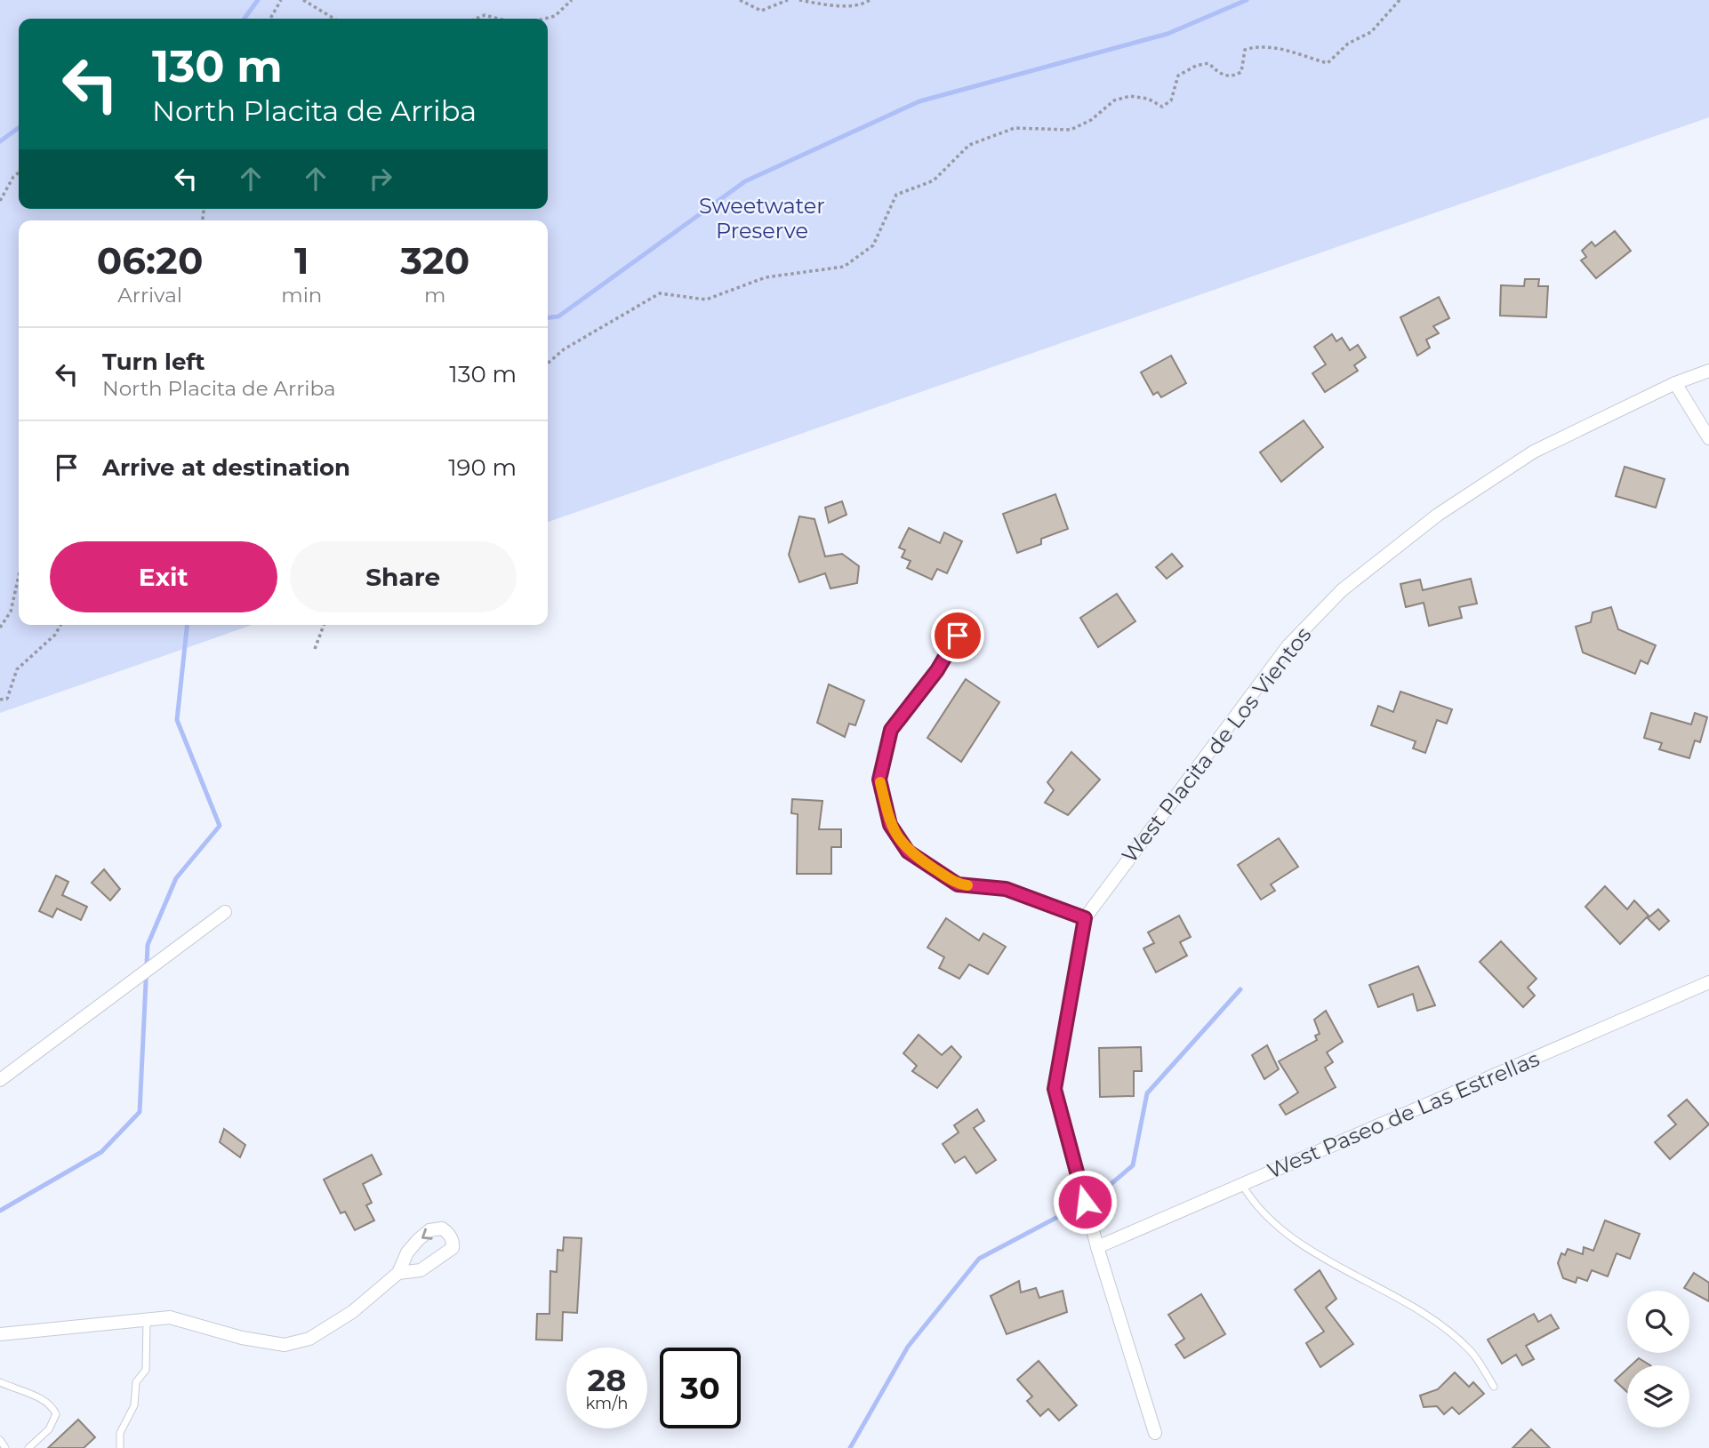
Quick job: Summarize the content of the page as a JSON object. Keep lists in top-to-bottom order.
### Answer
{
  "streets": {
    "street": ["West Placita de Los Vientos", "West Paseo de Las Estrellas"]
  },
  "parks": ["Sweetwater Preserve"],
  "page": {
    "turn": ["130 m", "North Placita de Arriba"],
    "eta": [
      "06:20",
      "Arrival",
      "1",
      "min",
      "320",
      "m"
    ],
    "list": [
      {
        "name": "Turn left",
        "note": "North Placita de Arriba",
        "value": "130 m"
      },
      {
        "name": "Arrive at destination",
        "value": "190 m"
      }
    ],
    "buttons": ["Exit", "Share"],
    "speed": "28 km/h",
    "limit": "30"
  }
}
